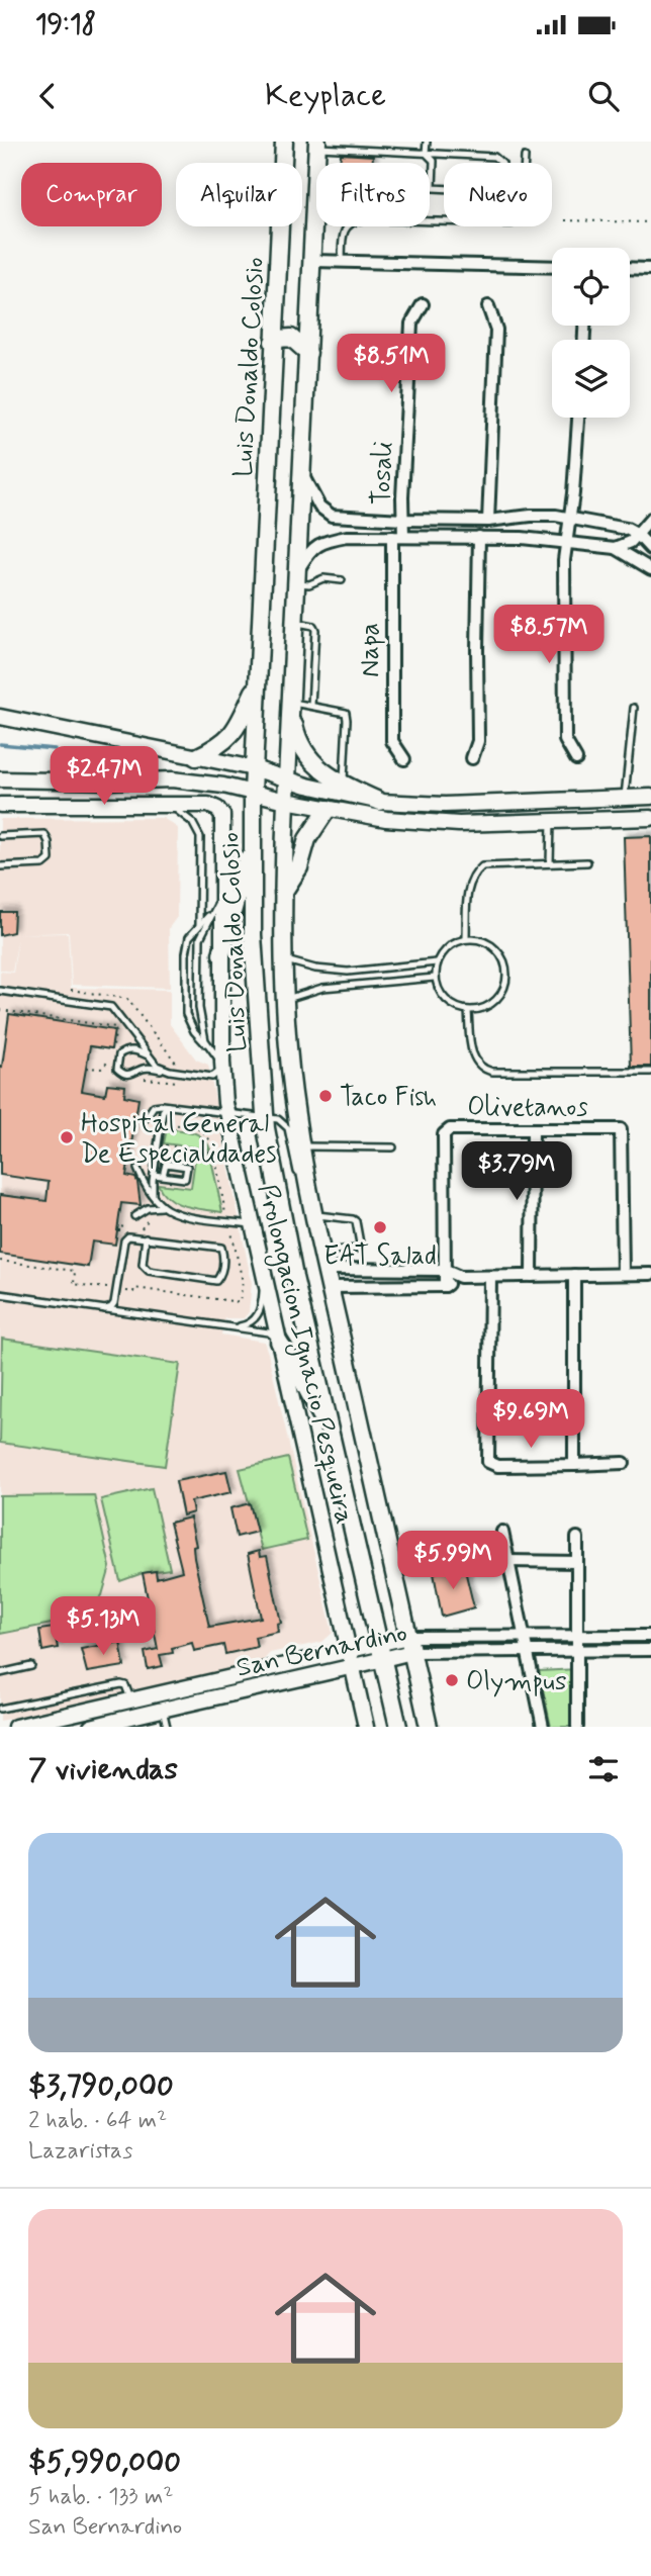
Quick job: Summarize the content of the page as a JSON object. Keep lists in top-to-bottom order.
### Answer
{
  "streets": {
    "main road": ["Luis Donaldo Colosio"],
    "street": [
      "Tosali",
      "Napa",
      "Olivetanos",
      "Prolongacion Ignacio Pesqueira",
      "San Bernardino"
    ]
  },
  "crossings": [
    ["Luis Donaldo Colosio", "San Bernardino"],
    ["Tosali", "Napa"],
    ["Prolongacion Ignacio Pesqueira", "San Bernardino"]
  ],
  "places": [
    "Taco Fish",
    "Hospital General De Especialidades",
    "EAT Salad",
    "Olympus"
  ],
  "page": {
    "status": "19:18",
    "header": "Keyplace",
    "chip": [
      "Comprar",
      "Alquilar",
      "Filtros",
      "Nuevo"
    ],
    "price": [
      "$8.51M",
      "$8.57M",
      "$2.47M",
      "$3.79M",
      "$9.69M",
      "$5.99M",
      "$5.13M"
    ],
    "heading": "7 viviendas",
    "list": [
      {
        "name": "$3,790,000",
        "note": "2 hab. · 64 m² · Lazaristas"
      },
      {
        "name": "$5,990,000",
        "note": "5 hab. · 133 m² · San Bernardino"
      }
    ]
  }
}
